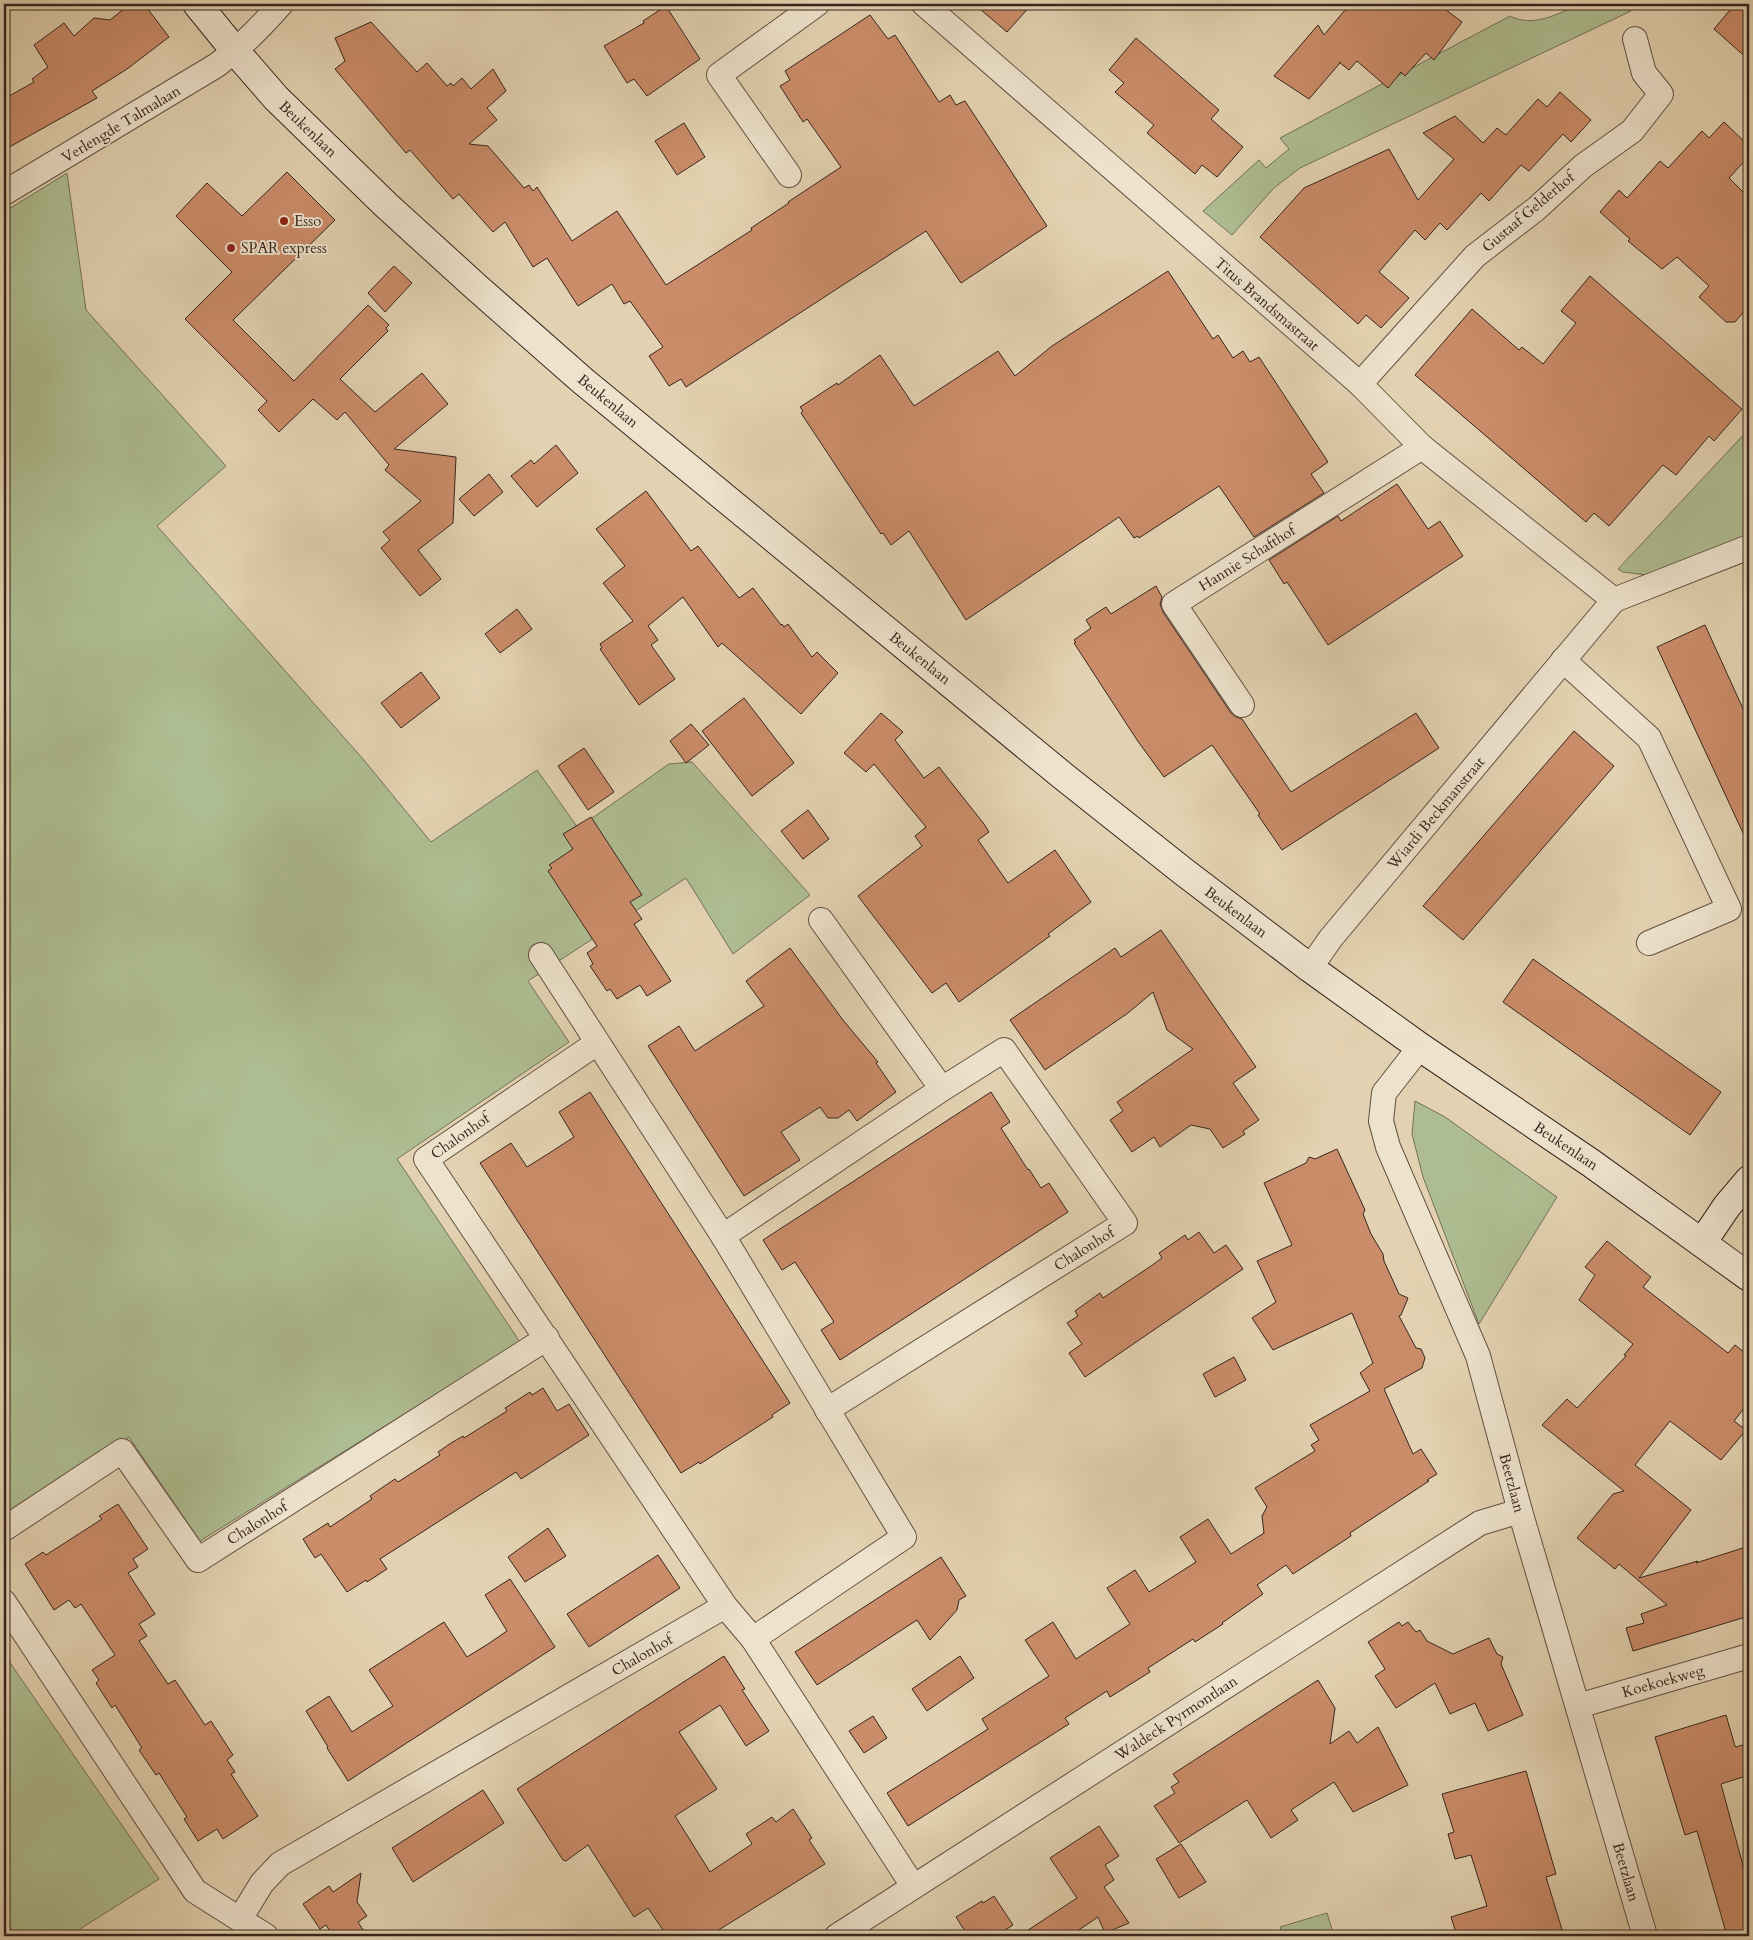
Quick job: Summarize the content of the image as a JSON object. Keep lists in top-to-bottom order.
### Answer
{
  "streets": {
    "street": [
      "Verlengde Talmalaan",
      "Beukenlaan",
      "Gustaaf Gelderhof",
      "Titus Brandsmastraat",
      "Hannie Schafthof",
      "Wiardi Beckmanstraat",
      "Chalonhof",
      "Beetzlaan",
      "Koekoekweg",
      "Waldeck Pyrmontlaan"
    ]
  },
  "crossings": [
    ["Verlengde Talmalaan", "Beukenlaan"],
    ["Beukenlaan", "Wiardi Beckmanstraat"],
    ["Beukenlaan", "Beetzlaan"],
    ["Gustaaf Gelderhof", "Titus Brandsmastraat"],
    ["Titus Brandsmastraat", "Hannie Schafthof"],
    ["Titus Brandsmastraat", "Wiardi Beckmanstraat"],
    ["Chalonhof", "Waldeck Pyrmontlaan"],
    ["Beetzlaan", "Koekoekweg"],
    ["Beetzlaan", "Waldeck Pyrmontlaan"]
  ],
  "places": ["Esso", "SPAR express"]
}
